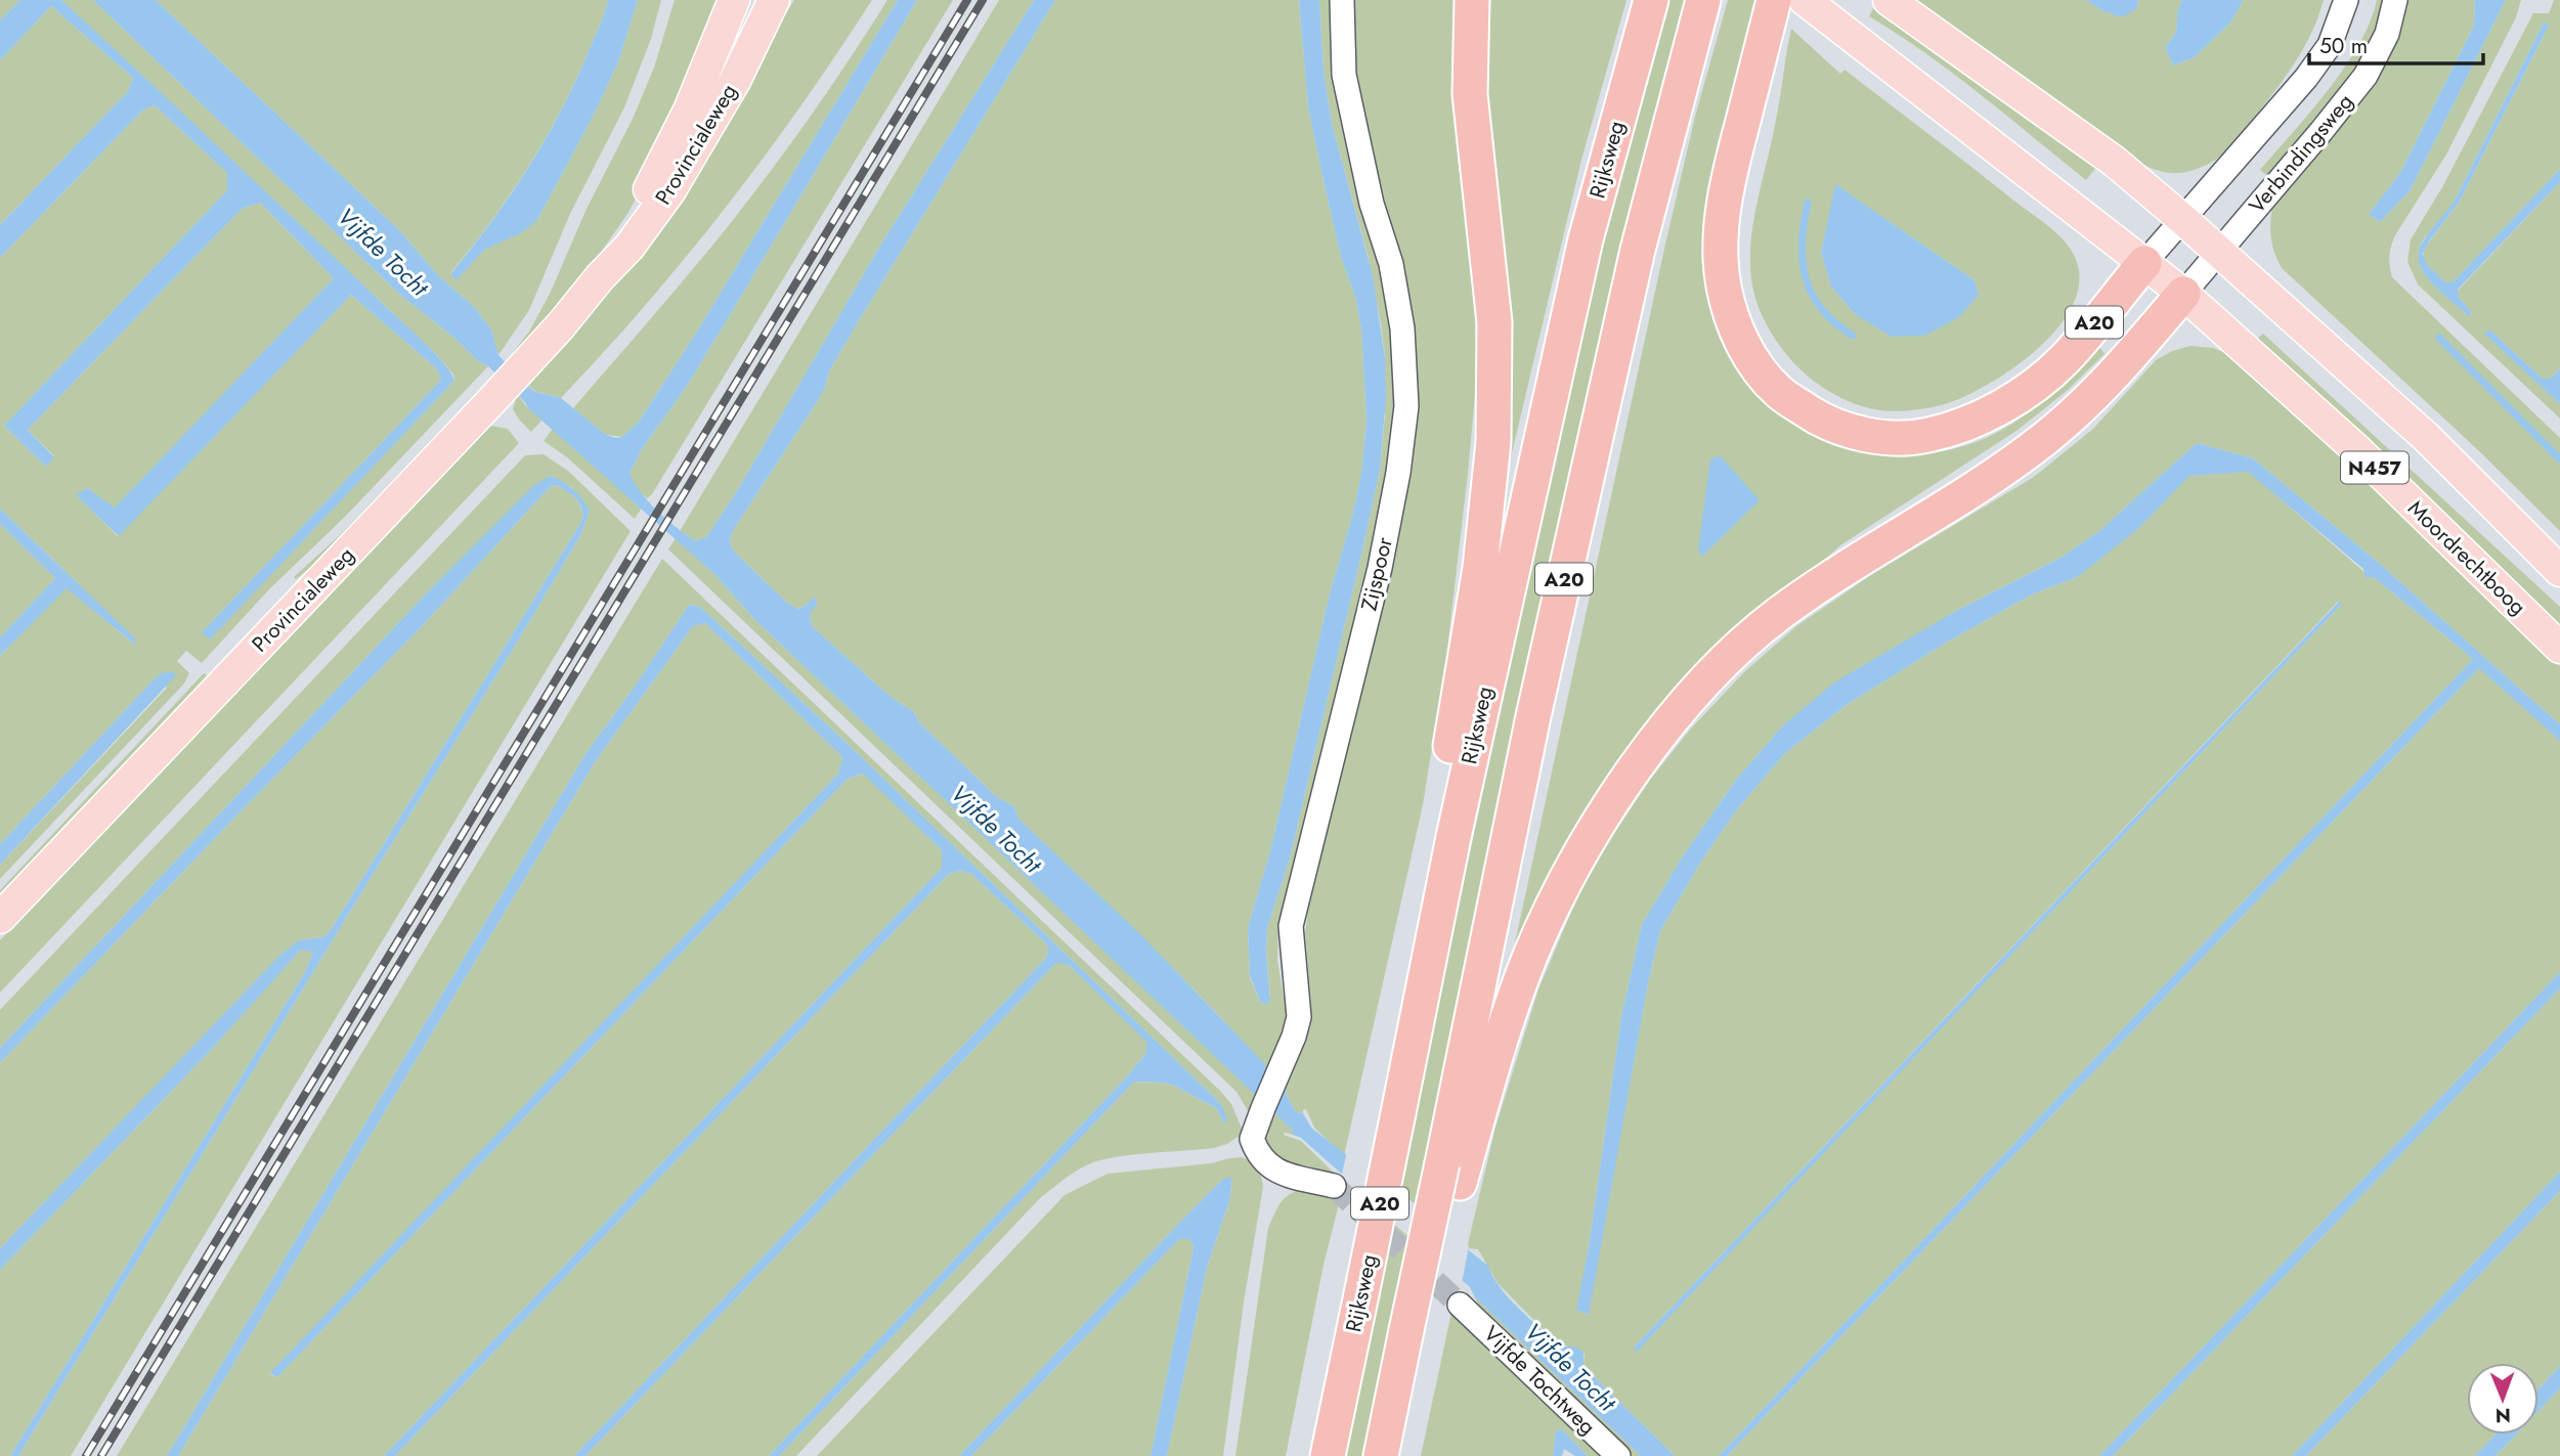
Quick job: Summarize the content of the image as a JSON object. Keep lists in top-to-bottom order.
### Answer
{
  "streets": {
    "highway": ["Rijksweg", "A20"],
    "main road": ["Provincialeweg", "N457", "Moordrechtboog"],
    "street": ["Verbindingsweg", "Zijspoor", "Vijfde Tochtweg"]
  },
  "crossings": [
    ["Verbindingsweg", "A20"],
    ["Verbindingsweg", "N457"],
    ["Verbindingsweg", "Moordrechtboog"],
    ["Rijksweg", "A20"],
    ["A20", "N457"],
    ["A20", "Moordrechtboog"],
    ["N457", "Moordrechtboog"]
  ],
  "water": ["Vijfde Tocht"],
  "scale_bar": "50 m",
  "north": "bottom"
}
